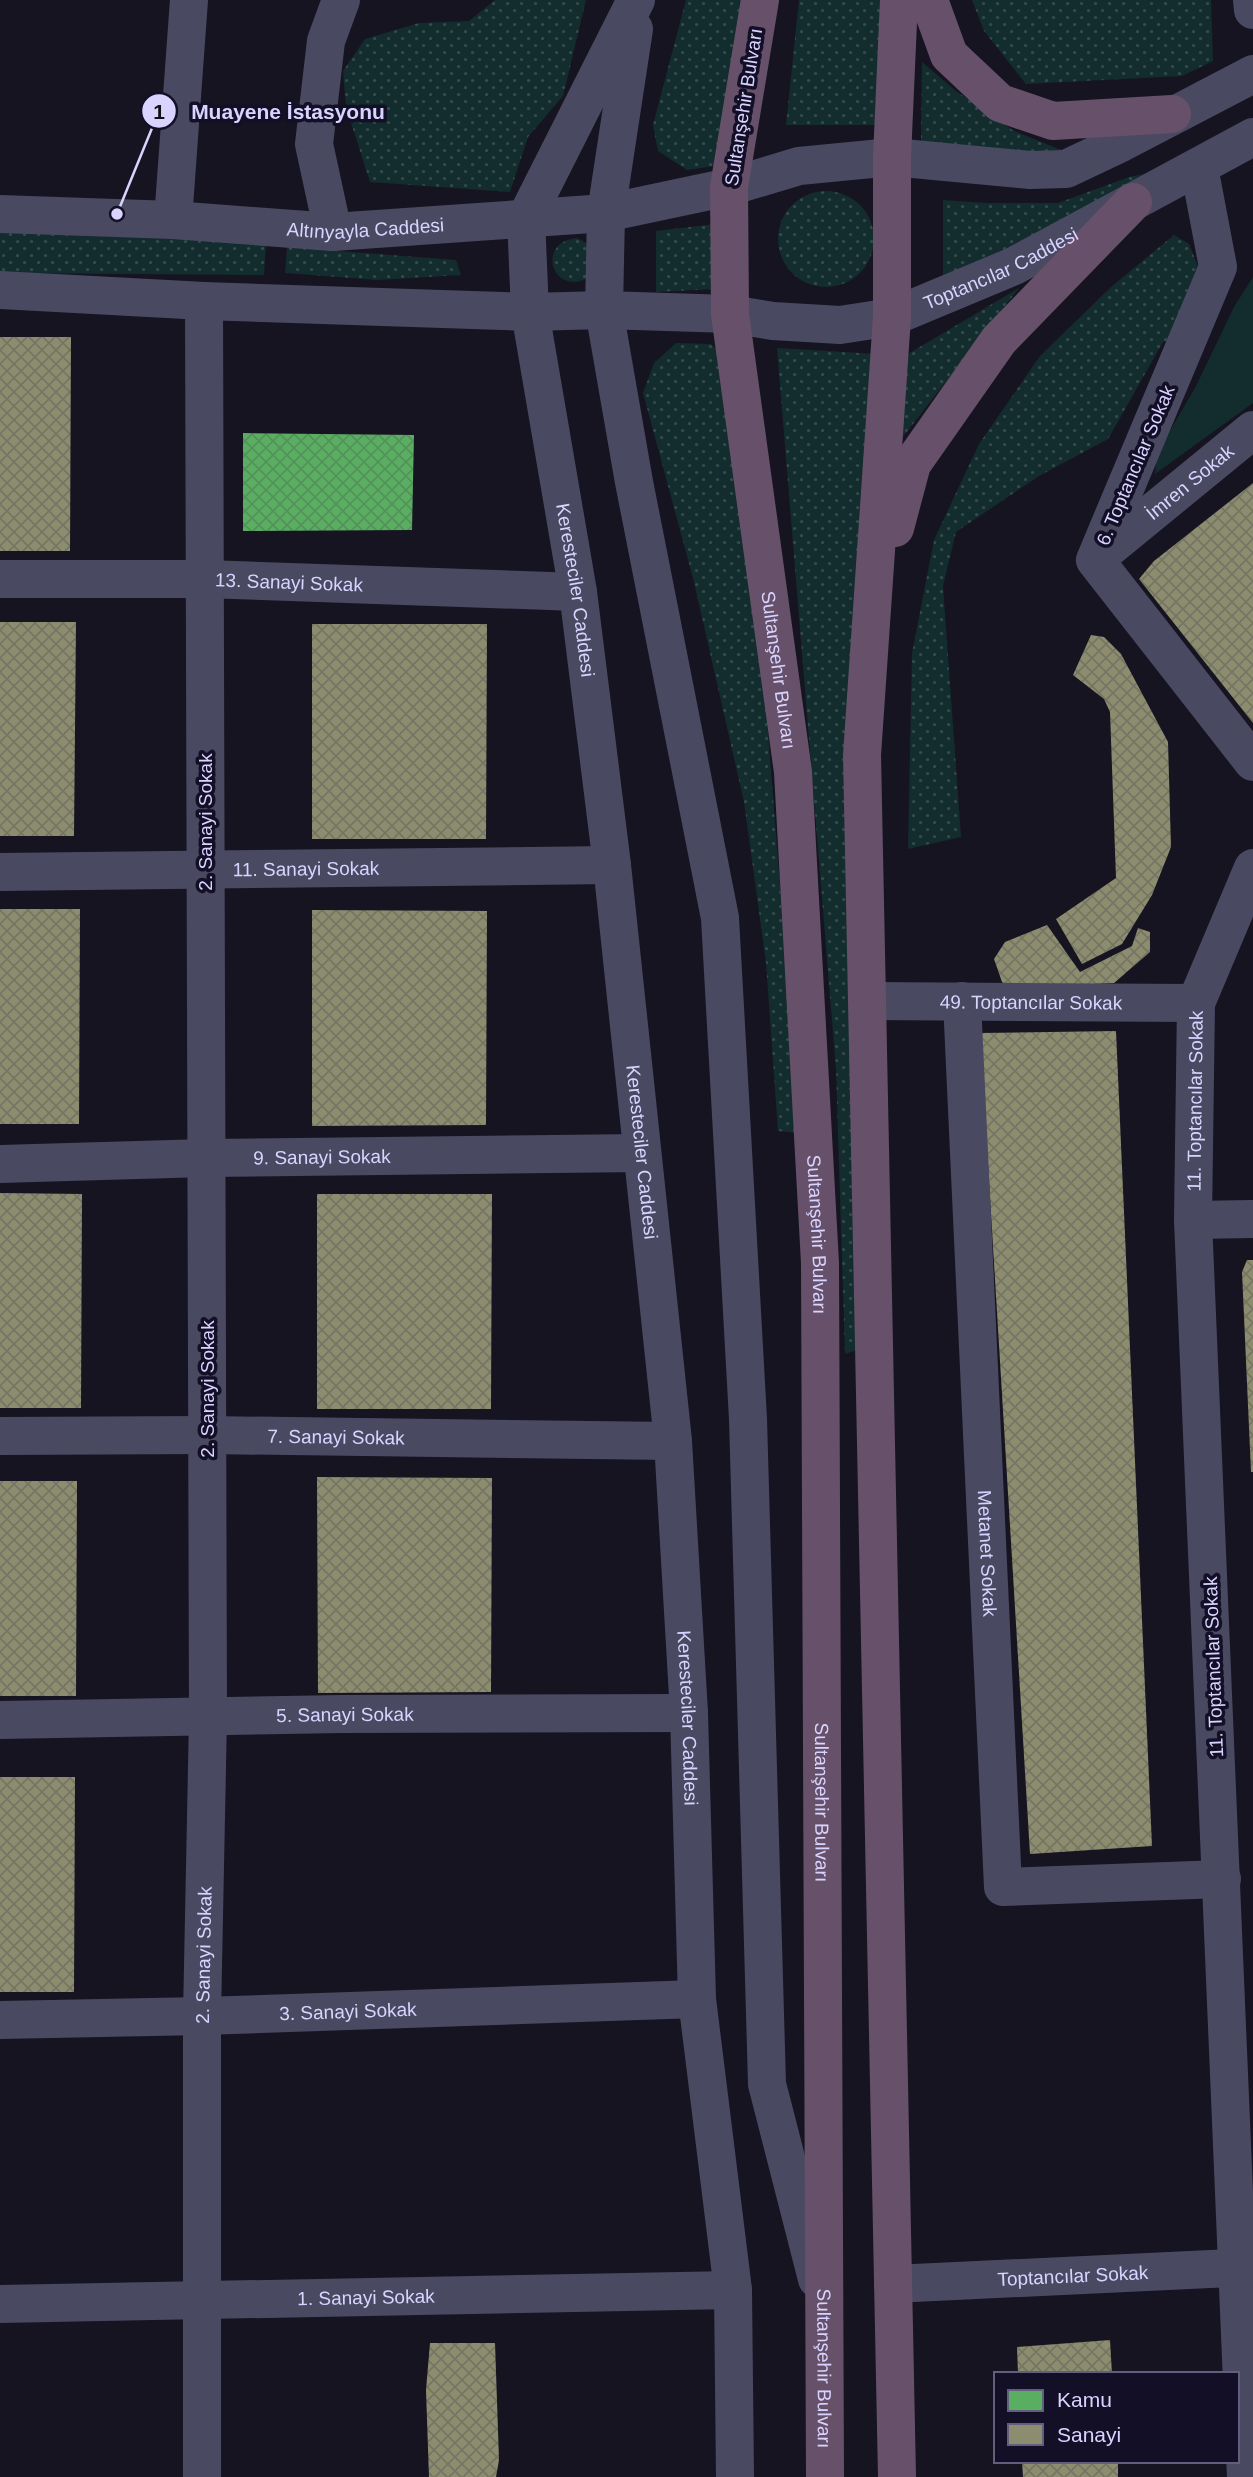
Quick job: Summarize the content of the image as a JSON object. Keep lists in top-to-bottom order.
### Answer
{
  "streets": {
    "highway": ["Sultanşehir Bulvarı"],
    "street": [
      "Altınyayla Caddesi",
      "Toptancılar Caddesi",
      "6. Toptancılar Sokak",
      "İmren Sokak",
      "13. Sanayi Sokak",
      "Keresteciler Caddesi",
      "2. Sanayi Sokak",
      "11. Sanayi Sokak",
      "49. Toptancılar Sokak",
      "11. Toptancılar Sokak",
      "9. Sanayi Sokak",
      "7. Sanayi Sokak",
      "Metanet Sokak",
      "5. Sanayi Sokak",
      "3. Sanayi Sokak",
      "Toptancılar Sokak",
      "1. Sanayi Sokak"
    ]
  },
  "crossings": [
    ["Sultanşehir Bulvarı", "Altınyayla Caddesi"],
    ["Sultanşehir Bulvarı", "Toptancılar Caddesi"],
    ["Altınyayla Caddesi", "Keresteciler Caddesi"],
    ["Toptancılar Caddesi", "6. Toptancılar Sokak"],
    ["6. Toptancılar Sokak", "İmren Sokak"],
    ["13. Sanayi Sokak", "Keresteciler Caddesi"],
    ["13. Sanayi Sokak", "2. Sanayi Sokak"],
    ["Keresteciler Caddesi", "11. Sanayi Sokak"],
    ["Keresteciler Caddesi", "9. Sanayi Sokak"],
    ["Keresteciler Caddesi", "7. Sanayi Sokak"],
    ["Keresteciler Caddesi", "5. Sanayi Sokak"],
    ["Keresteciler Caddesi", "3. Sanayi Sokak"],
    ["Keresteciler Caddesi", "1. Sanayi Sokak"],
    ["2. Sanayi Sokak", "11. Sanayi Sokak"],
    ["2. Sanayi Sokak", "9. Sanayi Sokak"],
    ["2. Sanayi Sokak", "7. Sanayi Sokak"],
    ["2. Sanayi Sokak", "5. Sanayi Sokak"],
    ["2. Sanayi Sokak", "3. Sanayi Sokak"],
    ["2. Sanayi Sokak", "1. Sanayi Sokak"],
    ["49. Toptancılar Sokak", "11. Toptancılar Sokak"],
    ["49. Toptancılar Sokak", "Metanet Sokak"],
    ["11. Toptancılar Sokak", "Metanet Sokak"],
    ["11. Toptancılar Sokak", "Toptancılar Sokak"]
  ],
  "places": ["Muayene İstasyonu"],
  "legend": ["Kamu", "Sanayi"]
}
